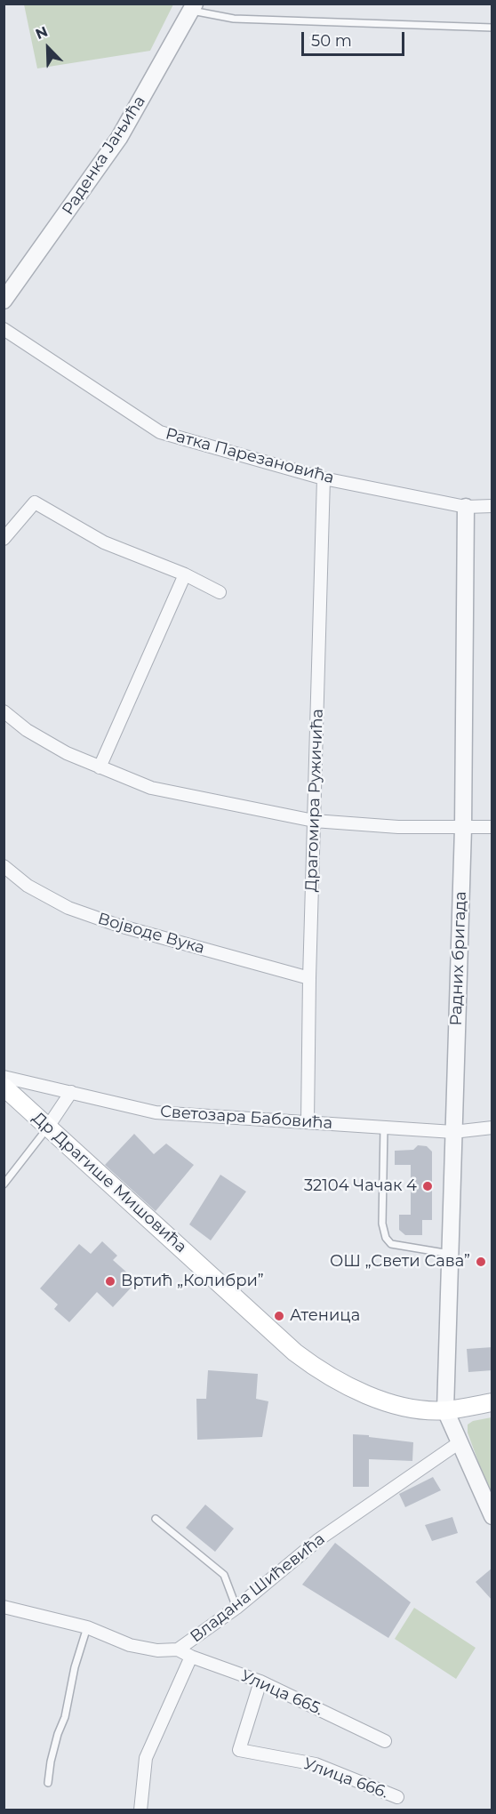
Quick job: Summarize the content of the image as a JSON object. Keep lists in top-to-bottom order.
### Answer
{
  "streets": {
    "main road": ["Др Драгише Мишовића"],
    "street": [
      "Раденка Јањића",
      "Ратка Парезановића",
      "Драгомира Ружичића",
      "Војводе Вука",
      "Радних бригада",
      "Светозара Бабовића",
      "Владана Шићевића",
      "Улица 665.",
      "Улица 666."
    ]
  },
  "crossings": [
    ["Ратка Парезановића", "Драгомира Ружичића"],
    ["Ратка Парезановића", "Радних бригада"],
    ["Драгомира Ружичића", "Војводе Вука"],
    ["Драгомира Ружичића", "Светозара Бабовића"],
    ["Радних бригада", "Светозара Бабовића"],
    ["Радних бригада", "Др Драгише Мишовића"],
    ["Владана Шићевића", "Улица 665."],
    ["Улица 665.", "Улица 666."]
  ],
  "places": [
    "32104 Чачак 4",
    "ОШ „Свети Сава”",
    "Вртић „Колибри”",
    "Атеница"
  ],
  "scale_bar": "50 m",
  "north": "top left"
}
